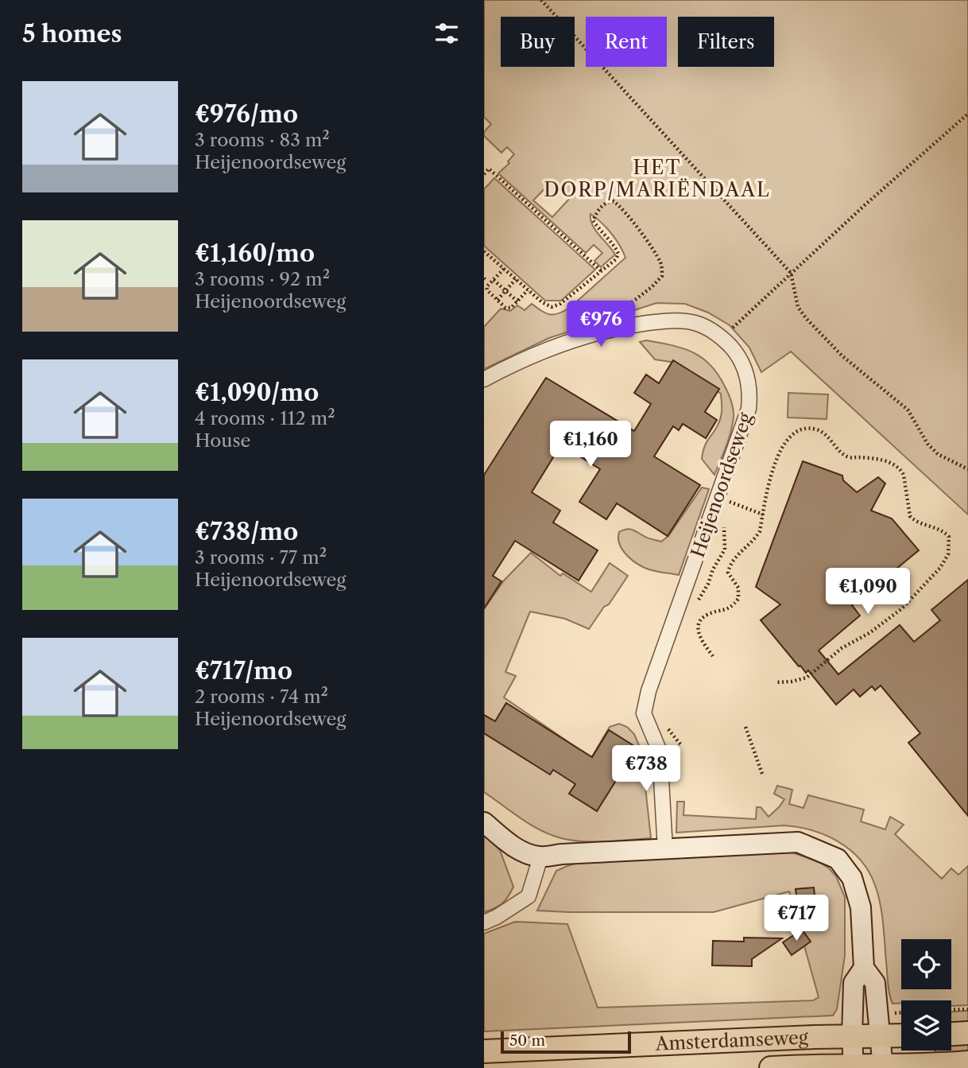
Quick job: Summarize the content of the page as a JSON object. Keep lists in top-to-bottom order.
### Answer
{
  "streets": {
    "main road": ["Amsterdamseweg"],
    "street": ["Heijenoordseweg"]
  },
  "districts": ["HET DORP/MARIËNDAAL"],
  "scale_bar": "50 m",
  "page": {
    "heading": "5 homes",
    "chip": ["Buy", "Rent", "Filters"],
    "list": [
      {
        "name": "€976/mo",
        "note": "3 rooms · 83 m² · Heijenoordseweg"
      },
      {
        "name": "€1,160/mo",
        "note": "3 rooms · 92 m² · Heijenoordseweg"
      },
      {
        "name": "€1,090/mo",
        "note": "4 rooms · 112 m² · House"
      },
      {
        "name": "€738/mo",
        "note": "3 rooms · 77 m² · Heijenoordseweg"
      },
      {
        "name": "€717/mo",
        "note": "2 rooms · 74 m² · Heijenoordseweg"
      }
    ],
    "price": [
      "€976",
      "€1,160",
      "€1,090",
      "€738",
      "€717"
    ],
    "scale": "50 m"
  }
}
